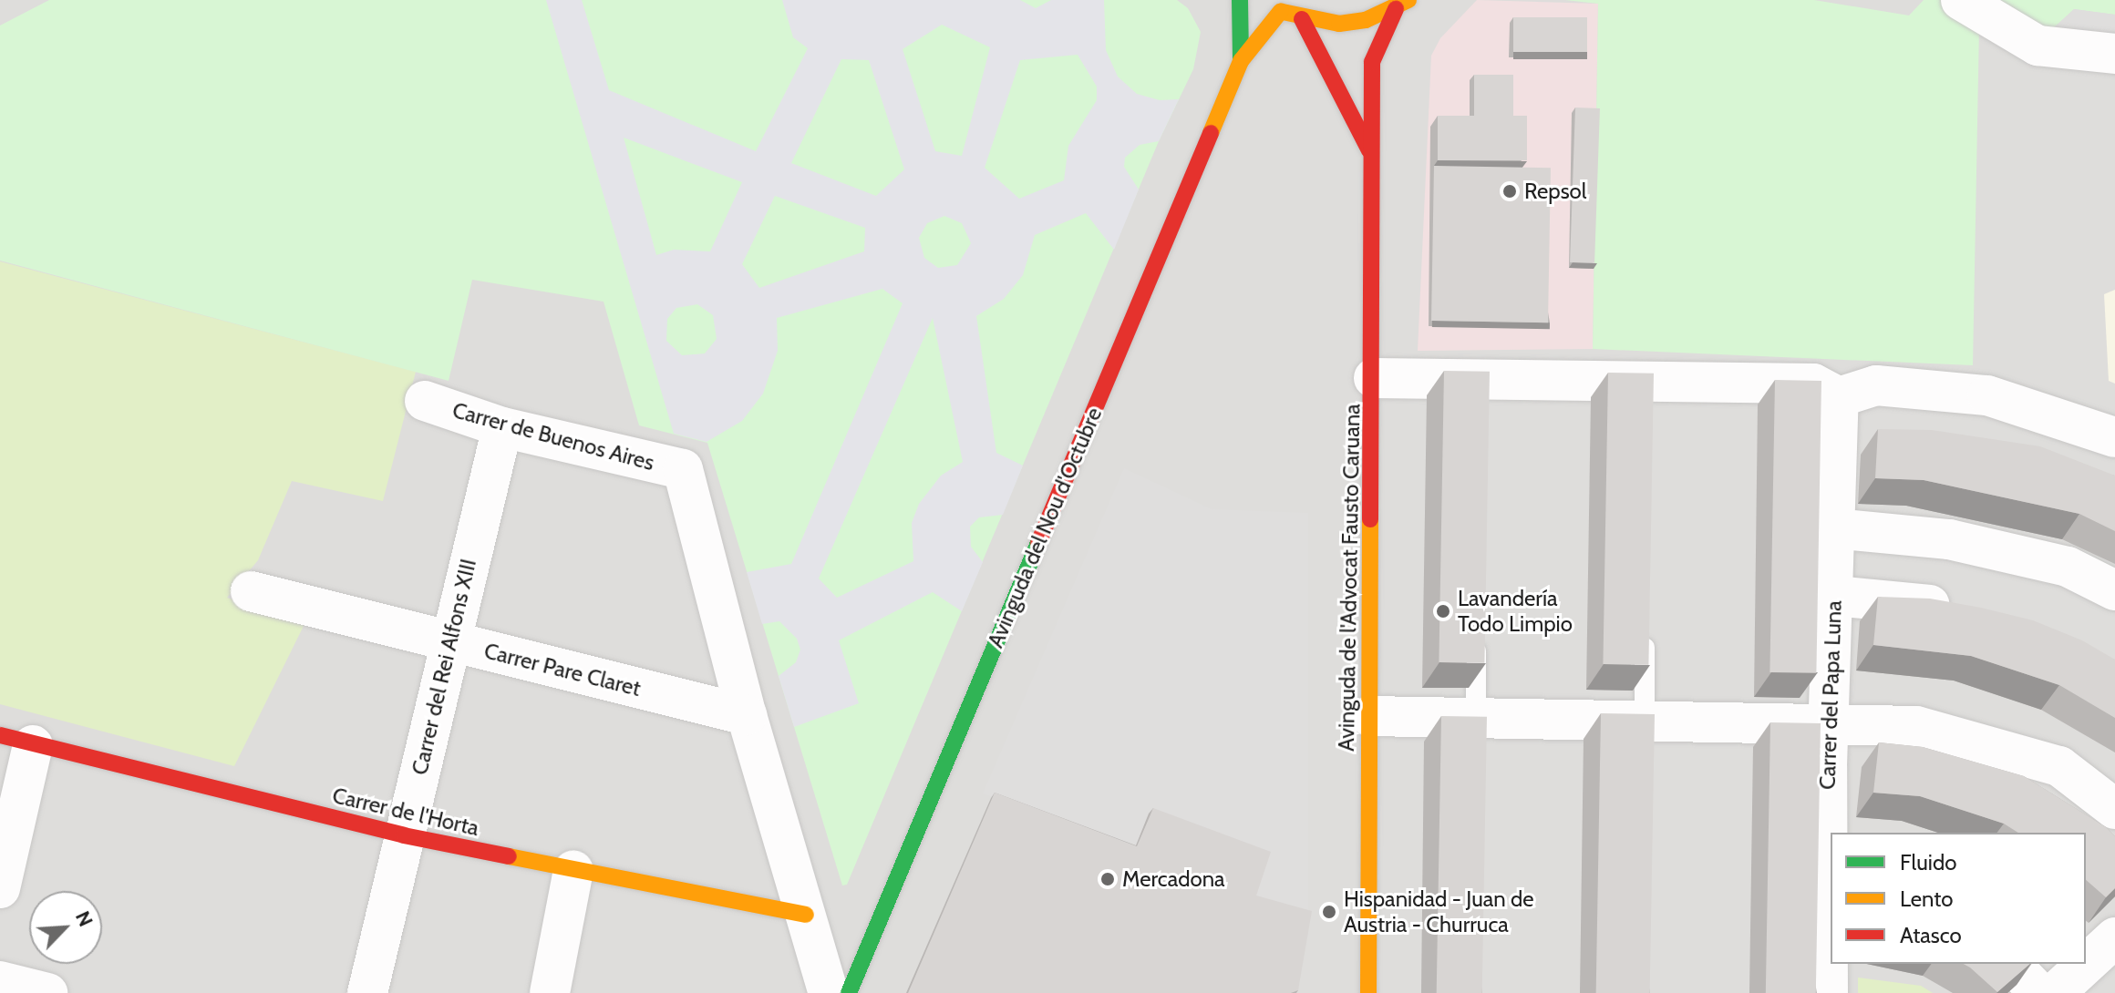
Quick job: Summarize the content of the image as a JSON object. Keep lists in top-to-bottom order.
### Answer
{
  "streets": {
    "street": [
      "Carrer de Buenos Aires",
      "Avinguda del Nou d'Octubre",
      "Avinguda de l'Advocat Fausto Caruana",
      "Carrer del Rei Alfons XIII",
      "Carrer Pare Claret",
      "Carrer del Papa Luna",
      "Carrer de l'Horta"
    ]
  },
  "crossings": [
    ["Carrer de Buenos Aires", "Carrer del Rei Alfons XIII"],
    ["Carrer de Buenos Aires", "Carrer Pare Claret"],
    ["Carrer del Rei Alfons XIII", "Carrer Pare Claret"],
    ["Carrer del Rei Alfons XIII", "Carrer de l'Horta"]
  ],
  "places": [
    "Repsol",
    "Lavandería Todo Limpio",
    "Mercadona",
    "Hispanidad - Juan de Austria - Churruca"
  ],
  "legend": ["Fluido", "Lento", "Atasco"],
  "north": "top right"
}
